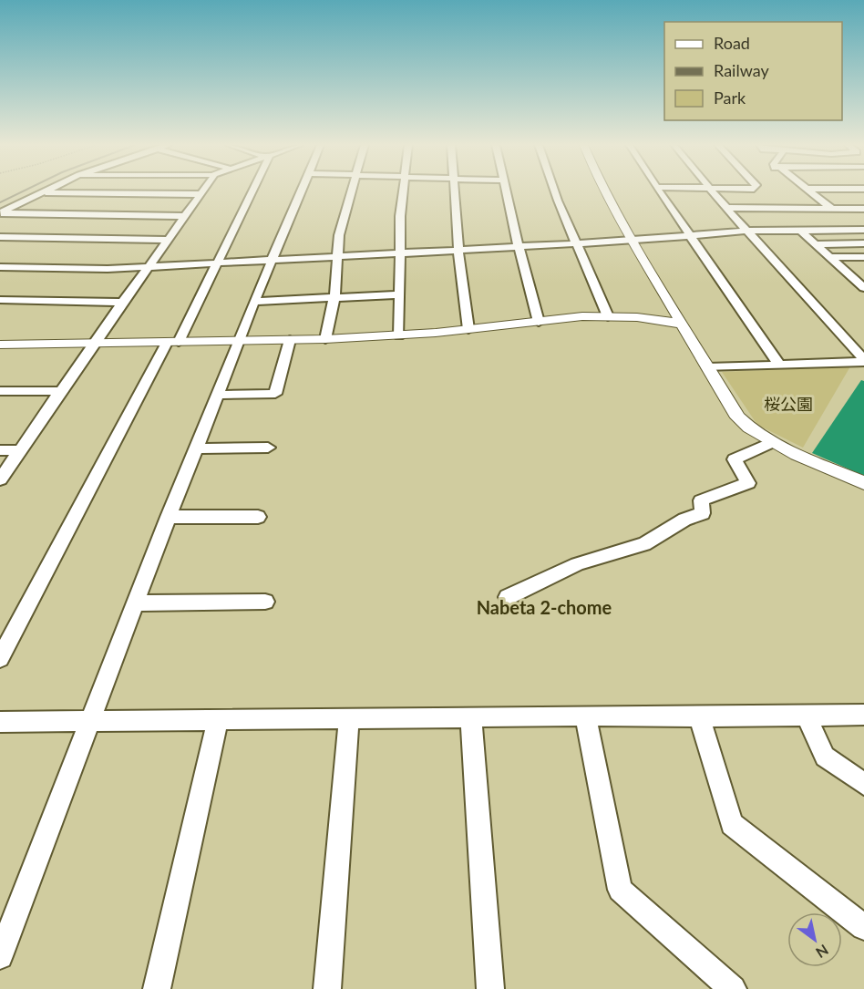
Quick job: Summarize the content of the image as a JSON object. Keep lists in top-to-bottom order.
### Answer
{
  "districts": ["Nabeta 2-chome"],
  "parks": ["桜公園"],
  "legend": ["Road", "Railway", "Park"],
  "north": "bottom right"
}
